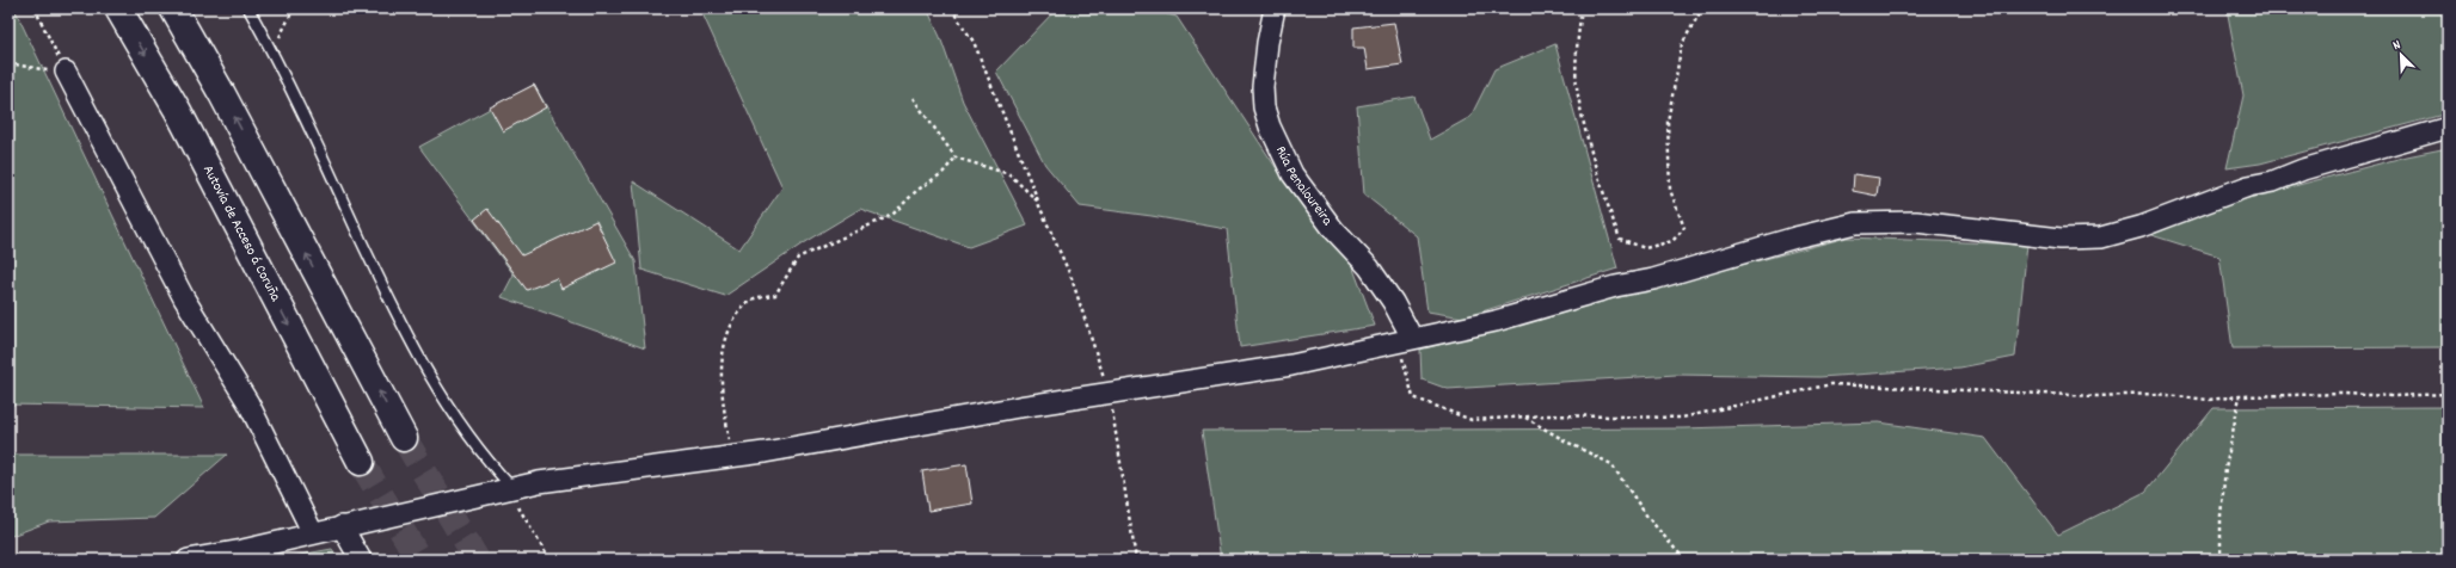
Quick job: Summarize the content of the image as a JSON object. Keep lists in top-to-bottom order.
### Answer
{
  "streets": {
    "highway": ["Autovía de Acceso á Coruña"],
    "street": ["Rúa Penaloureira"]
  },
  "north": "top left"
}
